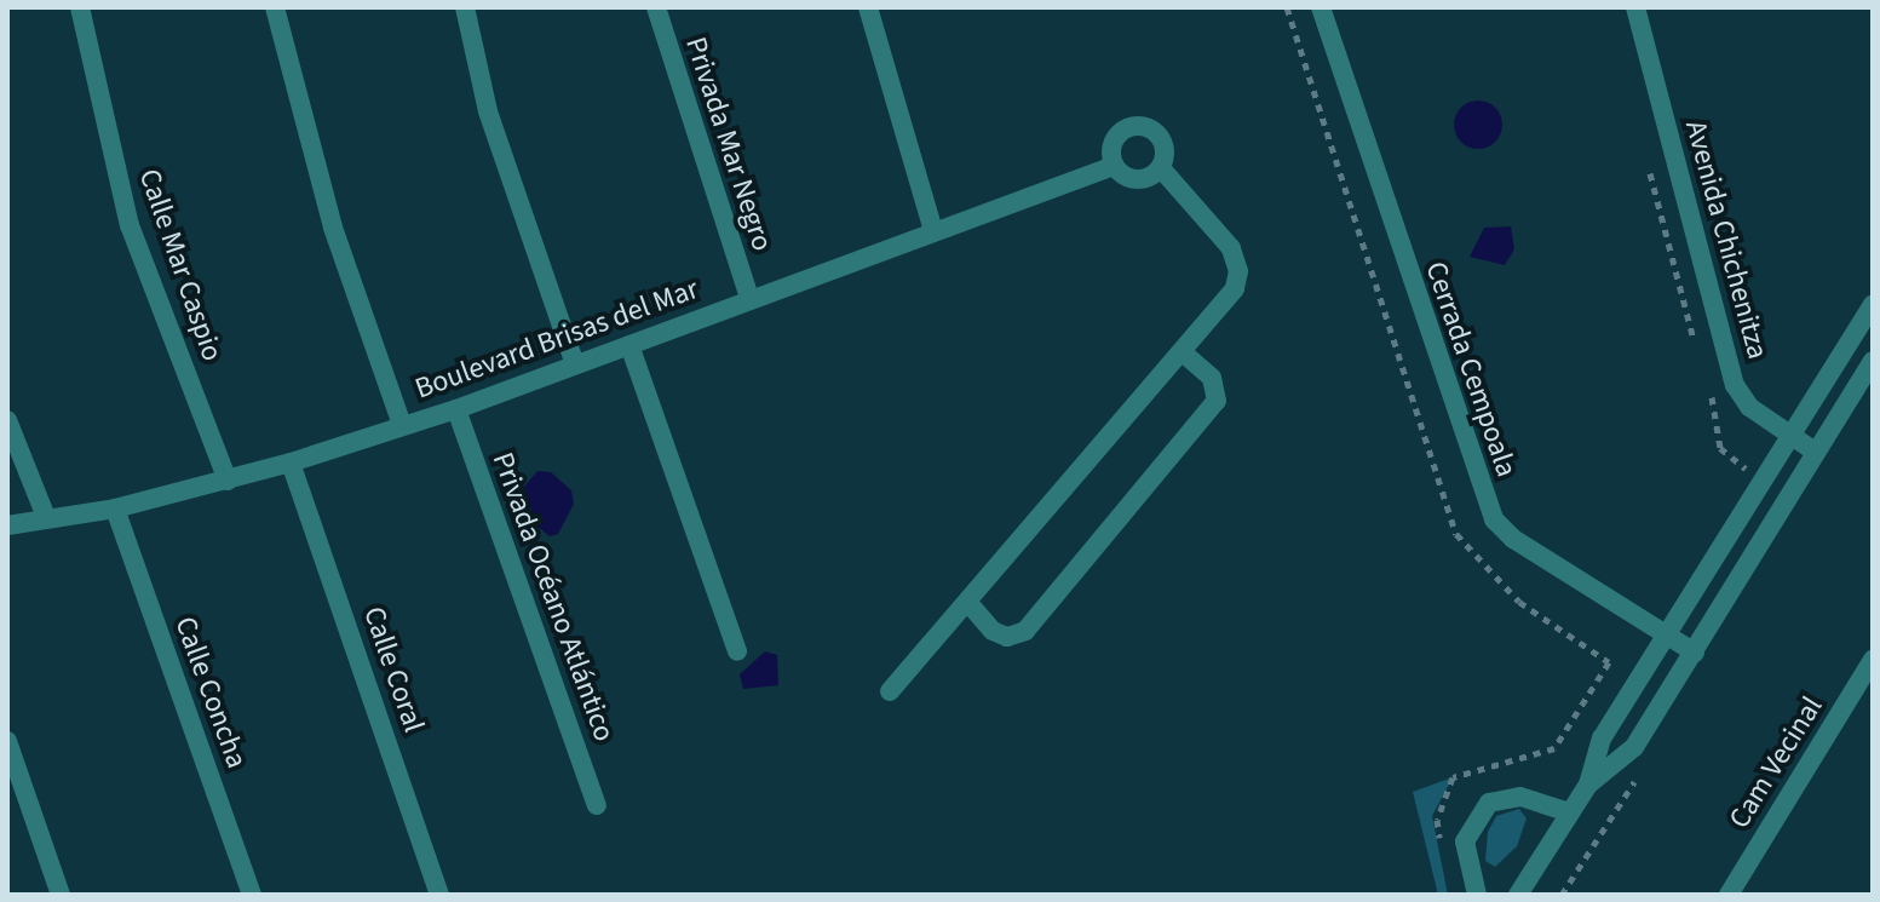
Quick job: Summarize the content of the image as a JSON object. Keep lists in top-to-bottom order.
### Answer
{
  "streets": {
    "street": [
      "Privada Mar Negro",
      "Avenida Chichenitza",
      "Calle Mar Caspio",
      "Boulevard Brisas del Mar",
      "Cerrada Cempoala",
      "Privada Océano Atlántico",
      "Calle Coral",
      "Calle Concha",
      "Cam Vecinal"
    ]
  },
  "crossings": [
    ["Privada Mar Negro", "Boulevard Brisas del Mar"],
    ["Calle Mar Caspio", "Boulevard Brisas del Mar"],
    ["Boulevard Brisas del Mar", "Privada Océano Atlántico"],
    ["Boulevard Brisas del Mar", "Calle Coral"],
    ["Boulevard Brisas del Mar", "Calle Concha"]
  ]
}
